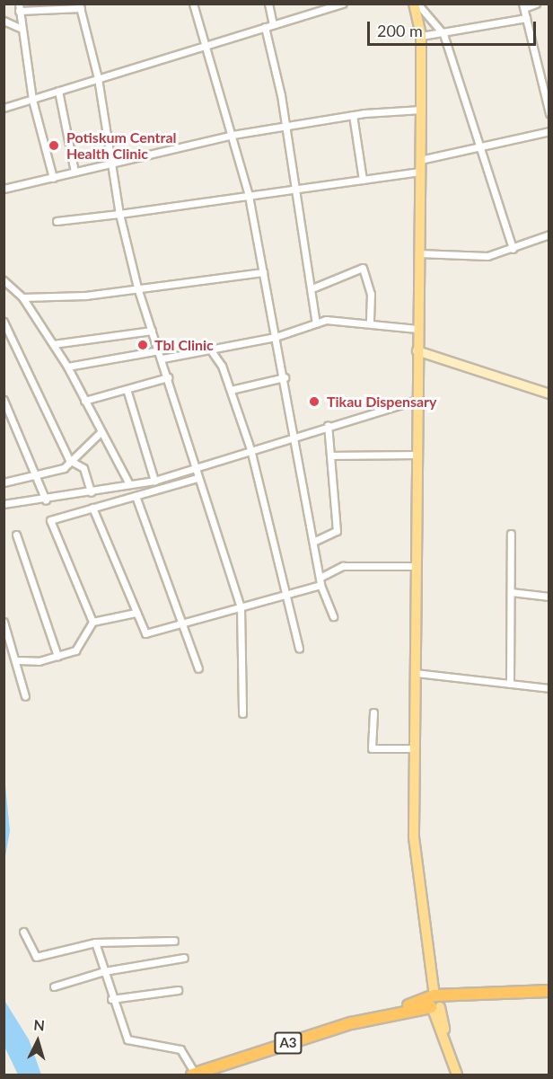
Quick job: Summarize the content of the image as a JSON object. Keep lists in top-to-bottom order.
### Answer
{
  "streets": {
    "highway": ["A3"]
  },
  "places": ["Potiskum Central Health Clinic", "Tbl Clinic", "Tikau Dispensary"],
  "scale_bar": "200 m",
  "north": "top"
}
